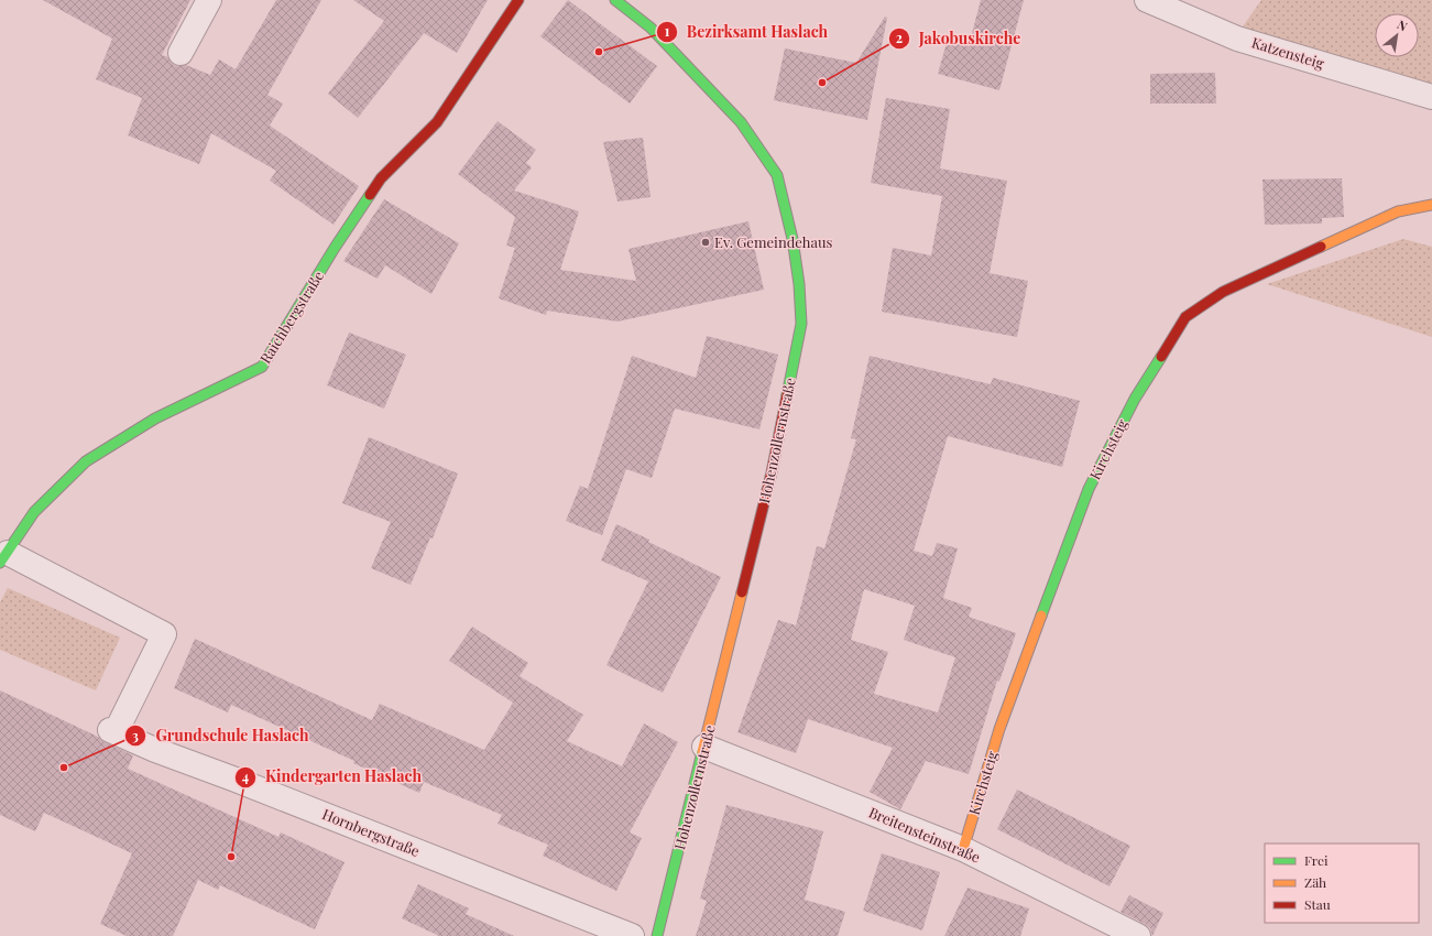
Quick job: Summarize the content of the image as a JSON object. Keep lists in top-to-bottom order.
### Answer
{
  "streets": {
    "street": [
      "Katzensteig",
      "Raichbergstraße",
      "Hohenzollernstraße",
      "Kirchsteig",
      "Hornbergstraße",
      "Breitensteinstraße"
    ]
  },
  "crossings": [
    ["Raichbergstraße", "Hornbergstraße"],
    ["Hohenzollernstraße", "Breitensteinstraße"],
    ["Kirchsteig", "Breitensteinstraße"]
  ],
  "places": [
    "Bezirksamt Haslach",
    "Jakobuskirche",
    "Ev. Gemeindehaus",
    "Grundschule Haslach",
    "Kindergarten Haslach"
  ],
  "legend": ["Frei", "Zäh", "Stau"],
  "north": "top right"
}
